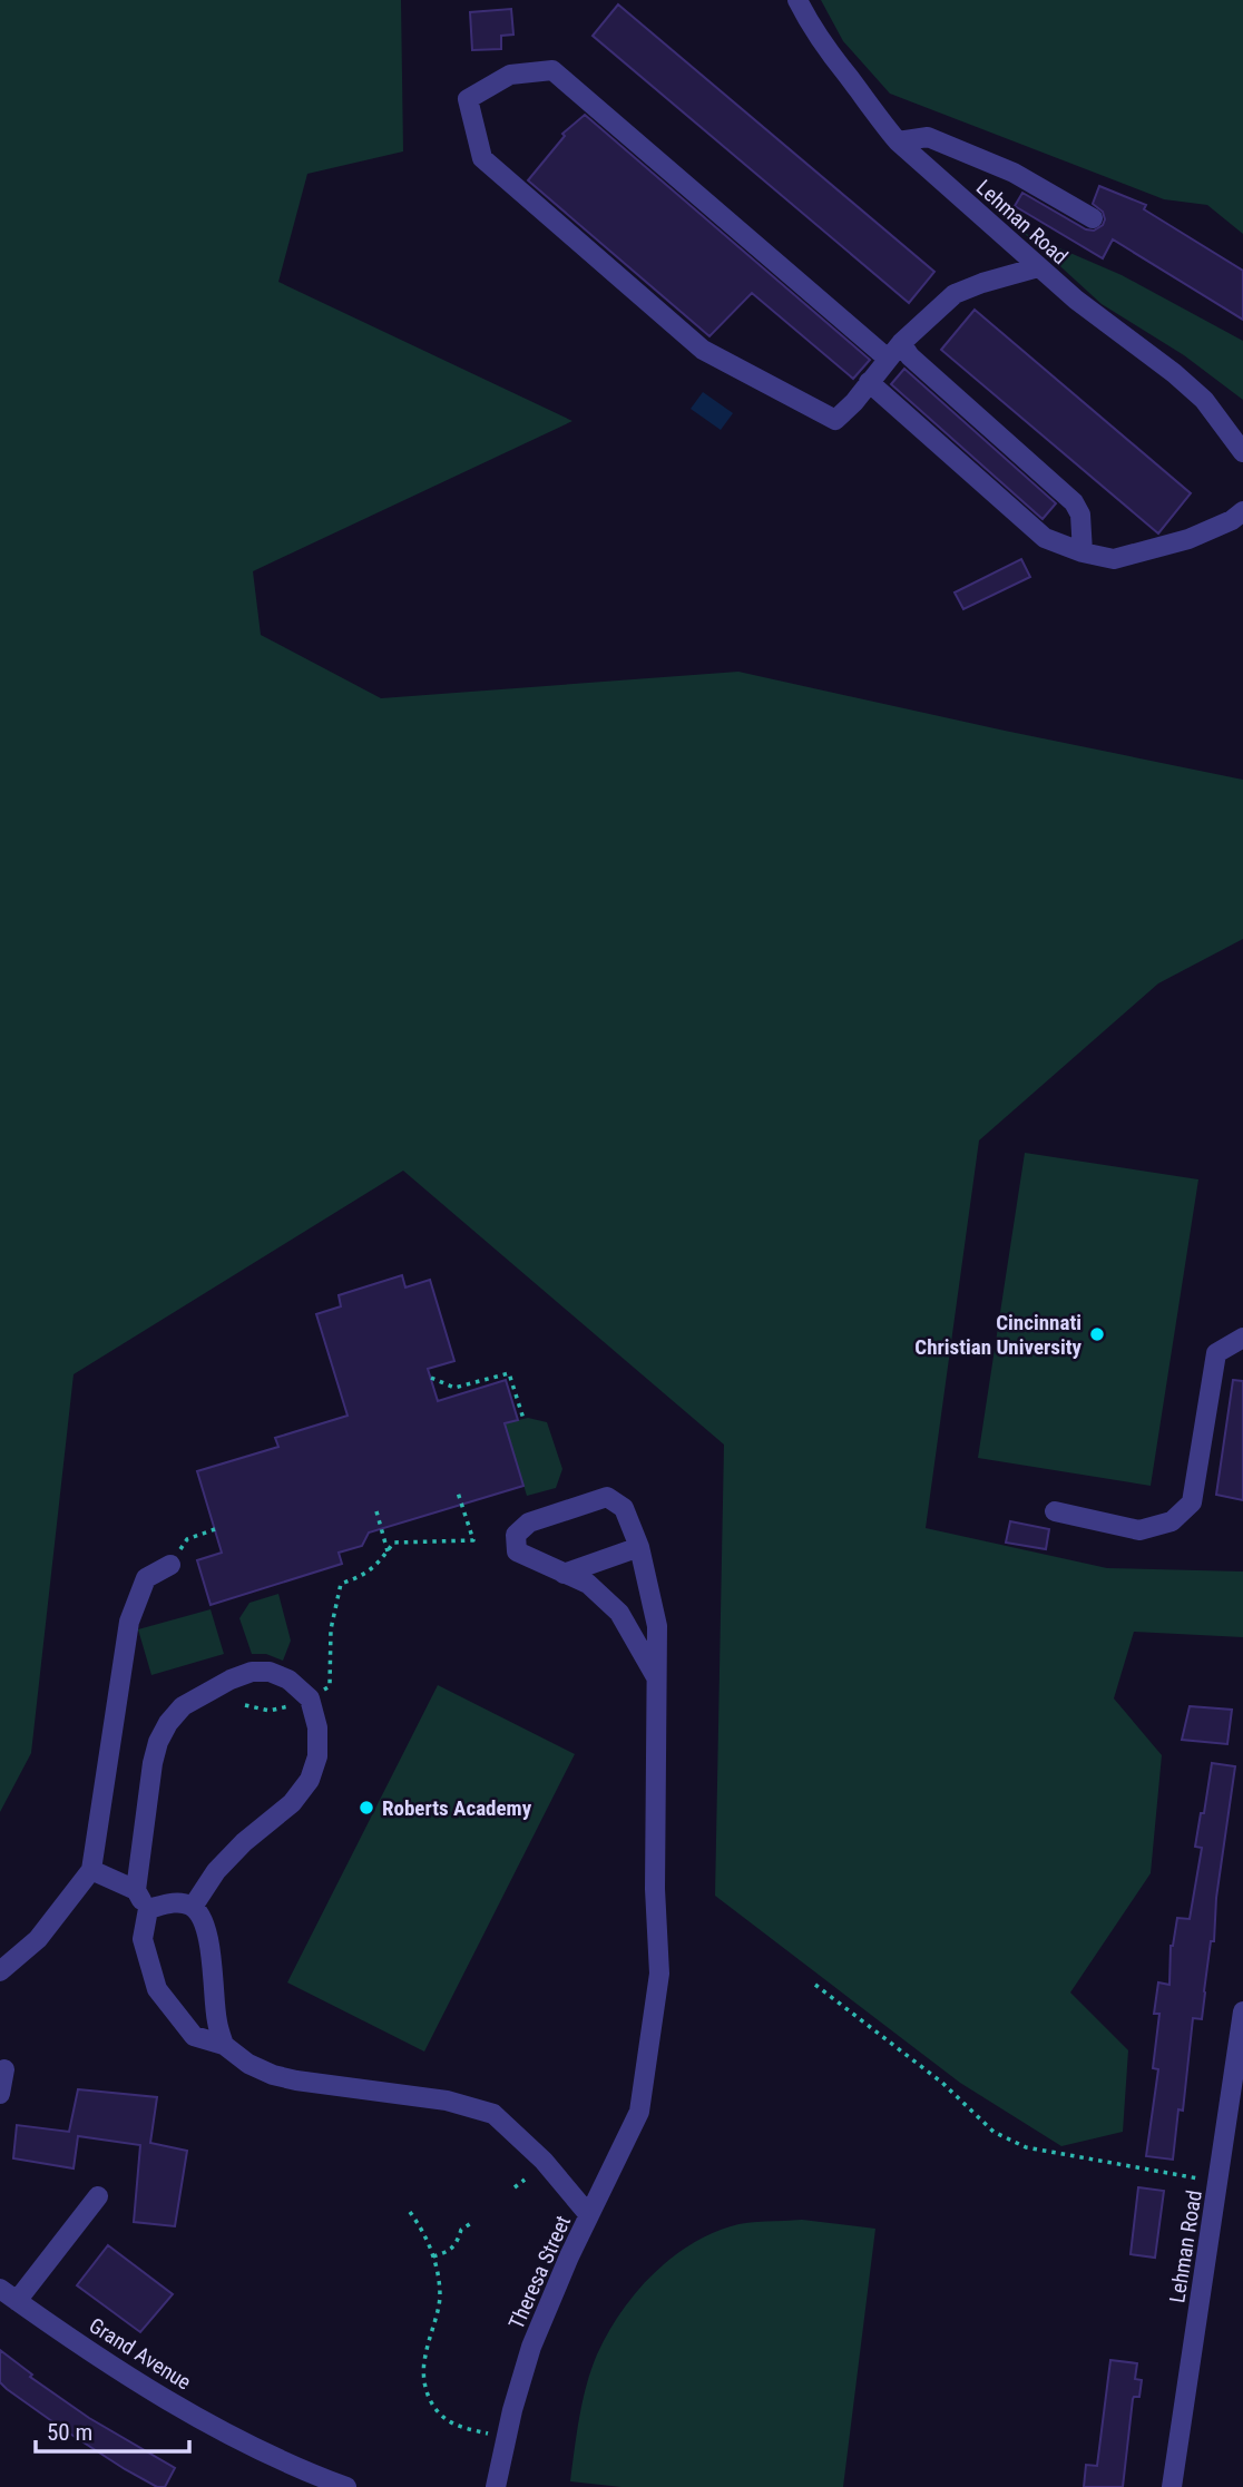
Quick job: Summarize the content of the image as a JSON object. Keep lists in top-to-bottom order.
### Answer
{
  "streets": {
    "street": ["Lehman Road", "Theresa Street", "Grand Avenue"]
  },
  "places": ["Cincinnati Christian University", "Roberts Academy"],
  "scale_bar": "50 m"
}
